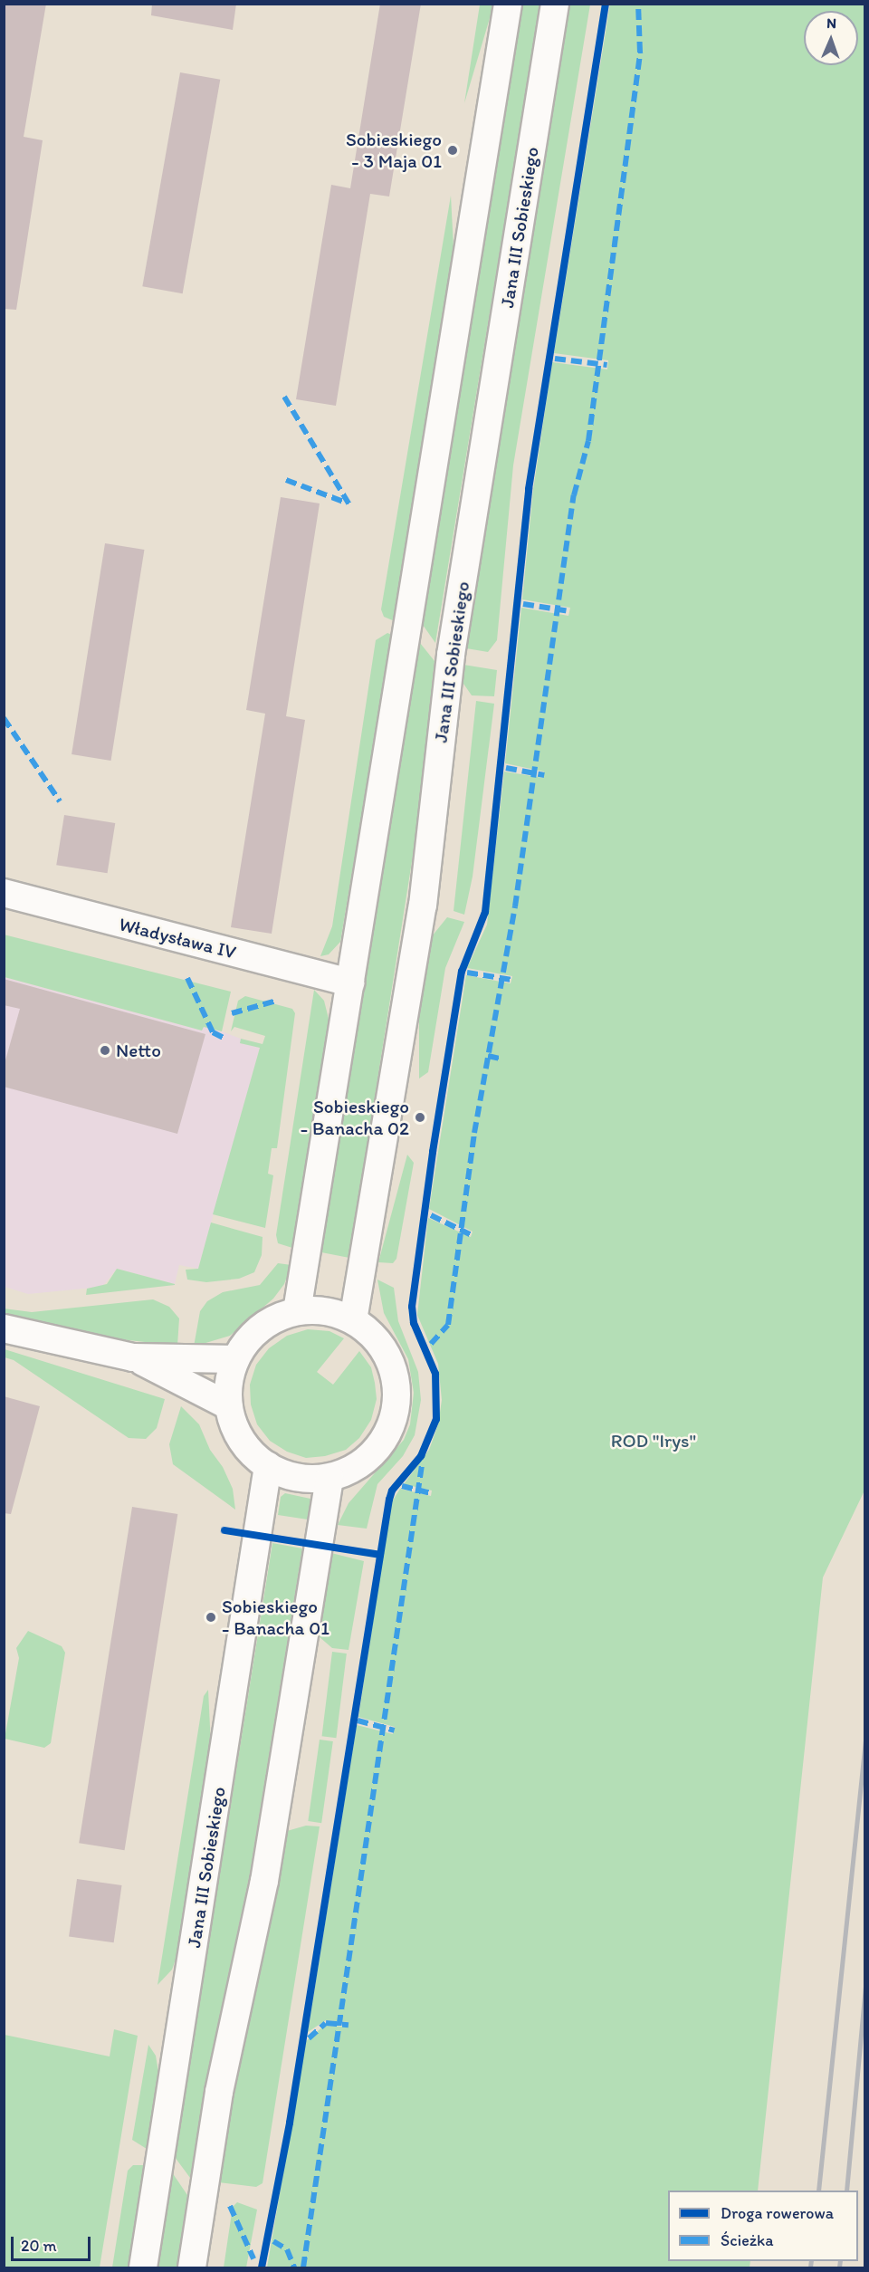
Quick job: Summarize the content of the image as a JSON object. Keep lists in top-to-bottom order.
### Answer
{
  "streets": {
    "street": ["Jana III Sobieskiego", "Władysława IV"]
  },
  "parks": ["ROD \"Irys\""],
  "places": [
    "Sobieskiego - 3 Maja 01",
    "Netto",
    "Sobieskiego - Banacha 02",
    "Sobieskiego - Banacha 01"
  ],
  "legend": ["Droga rowerowa", "Ścieżka"],
  "scale_bar": "20 m",
  "north": "top"
}
